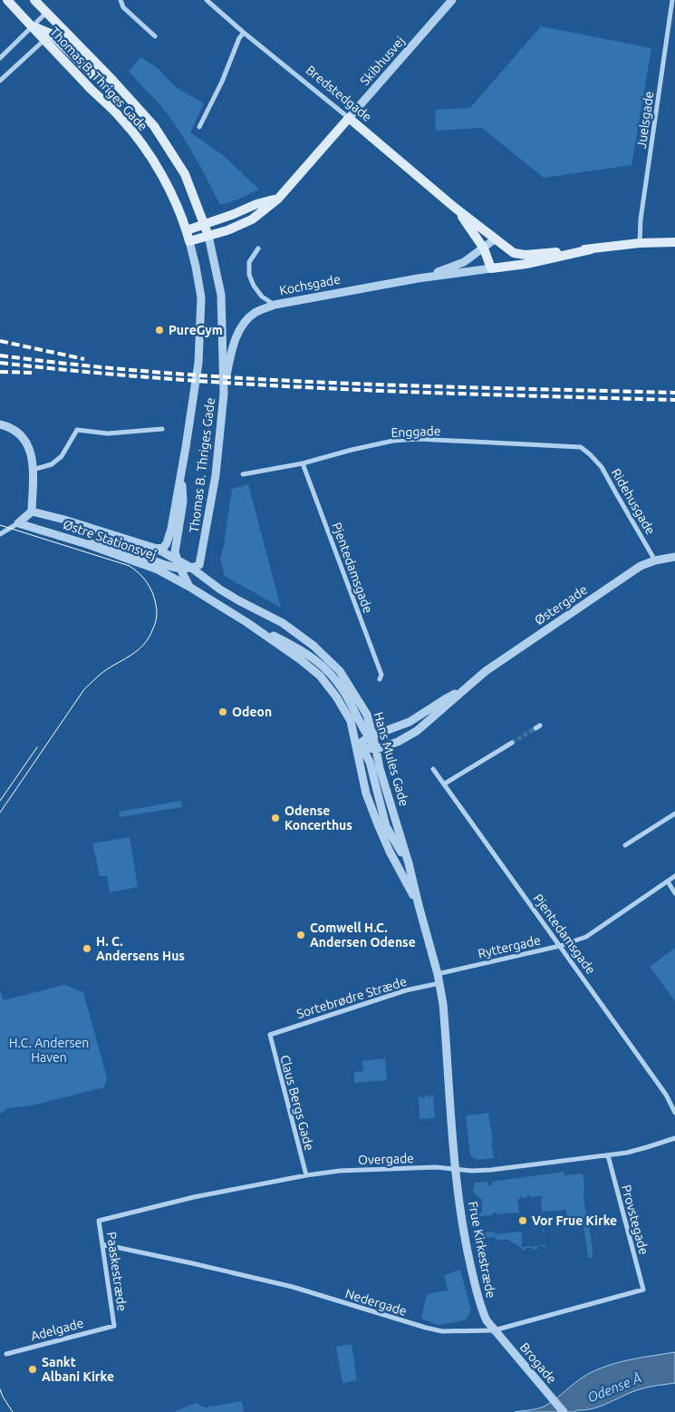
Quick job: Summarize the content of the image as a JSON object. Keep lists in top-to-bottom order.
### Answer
{
  "streets": {
    "main road": [
      "Skibhusvej",
      "Thomas B. Thriges Gade",
      "Bredstedgade",
      "Kochsgade"
    ],
    "street": [
      "Juelsgade",
      "Enggade",
      "Ridehusgade",
      "Østre Stationsvej",
      "Pjentedamsgade",
      "Østergade",
      "Hans Mules Gade",
      "Ryttergade",
      "Sortebrødre Stræde",
      "Claus Bergs Gade",
      "Overgade",
      "Provstegade",
      "Frue Kirkestræde",
      "Paaskestræde",
      "Nedergade",
      "Adelgade",
      "Brogade"
    ]
  },
  "crossings": [
    ["Skibhusvej", "Thomas B. Thriges Gade"],
    ["Skibhusvej", "Bredstedgade"],
    ["Thomas B. Thriges Gade", "Østre Stationsvej"],
    ["Thomas B. Thriges Gade", "Hans Mules Gade"],
    ["Bredstedgade", "Kochsgade"],
    ["Juelsgade", "Kochsgade"],
    ["Enggade", "Ridehusgade"],
    ["Enggade", "Pjentedamsgade"],
    ["Ridehusgade", "Østergade"],
    ["Østre Stationsvej", "Hans Mules Gade"],
    ["Pjentedamsgade", "Ryttergade"],
    ["Østergade", "Hans Mules Gade"],
    ["Hans Mules Gade", "Ryttergade"],
    ["Hans Mules Gade", "Sortebrødre Stræde"],
    ["Hans Mules Gade", "Overgade"],
    ["Hans Mules Gade", "Frue Kirkestræde"],
    ["Sortebrødre Stræde", "Claus Bergs Gade"],
    ["Claus Bergs Gade", "Overgade"],
    ["Overgade", "Provstegade"],
    ["Overgade", "Frue Kirkestræde"],
    ["Overgade", "Paaskestræde"],
    ["Provstegade", "Nedergade"],
    ["Frue Kirkestræde", "Nedergade"],
    ["Frue Kirkestræde", "Brogade"],
    ["Paaskestræde", "Nedergade"],
    ["Paaskestræde", "Adelgade"],
    ["Nedergade", "Brogade"]
  ],
  "water": ["Odense Å"],
  "parks": ["H.C. Andersen Haven"],
  "places": [
    "PureGym",
    "Odeon",
    "Odense Koncerthus",
    "Comwell H.C. Andersen Odense",
    "H. C. Andersens Hus",
    "Vor Frue Kirke",
    "Sankt Albani Kirke"
  ]
}
